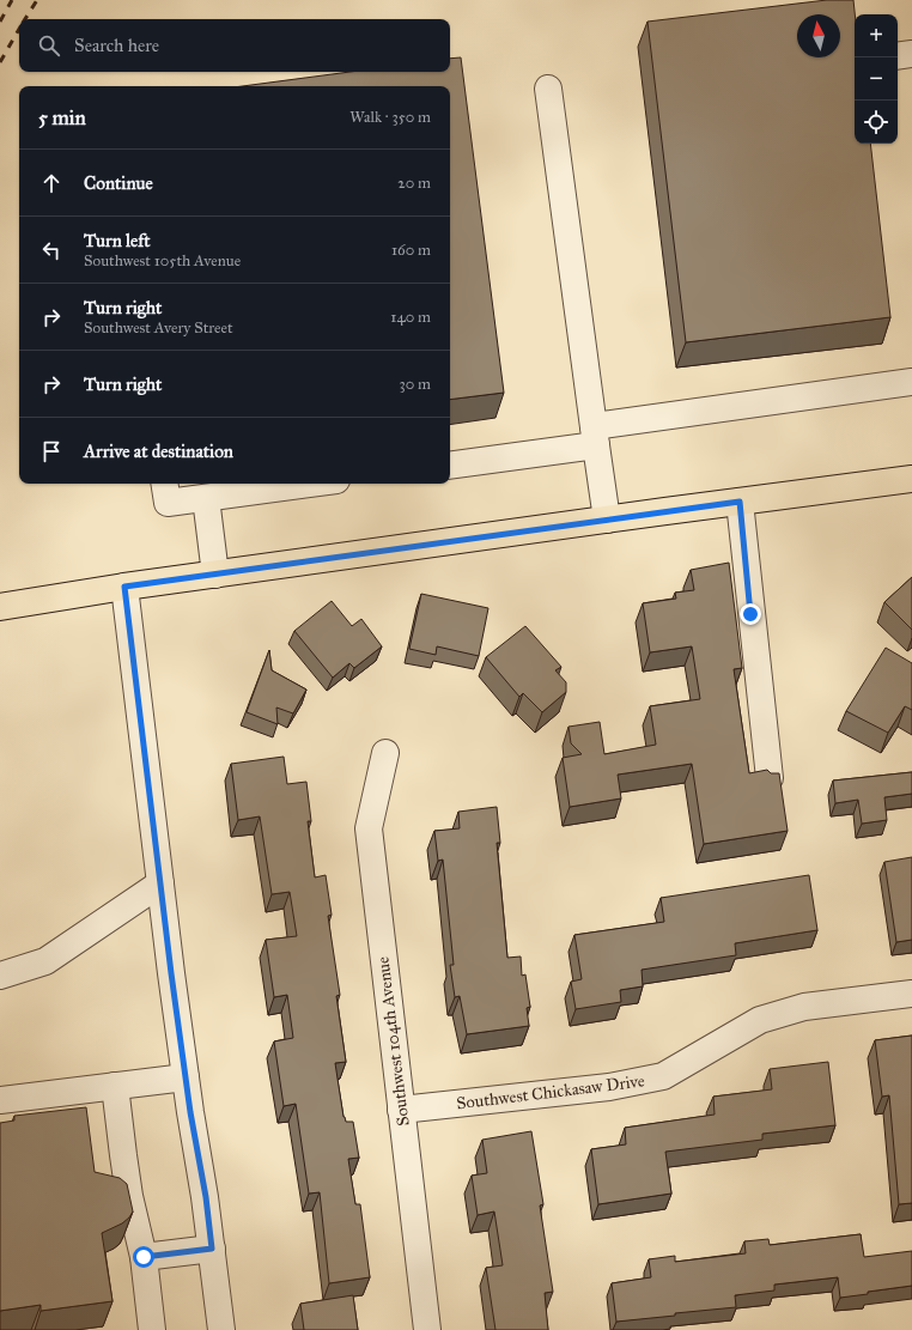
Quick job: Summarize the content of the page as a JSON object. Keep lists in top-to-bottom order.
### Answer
{
  "streets": {
    "street": ["Southwest 104th Avenue", "Southwest Chickasaw Drive"]
  },
  "crossings": [
    ["Southwest 104th Avenue", "Southwest Chickasaw Drive"]
  ],
  "north": "top",
  "page": {
    "map_buttons": ["+", "−"],
    "search": "Search here",
    "heading": ["5 min", "Walk · 350 m"],
    "list": [
      ["Continue", "20 m"],
      ["Turn left", "Southwest 105th Avenue", "160 m"],
      ["Turn right", "Southwest Avery Street", "140 m"],
      ["Turn right", "30 m"],
      "Arrive at destination"
    ]
  }
}
